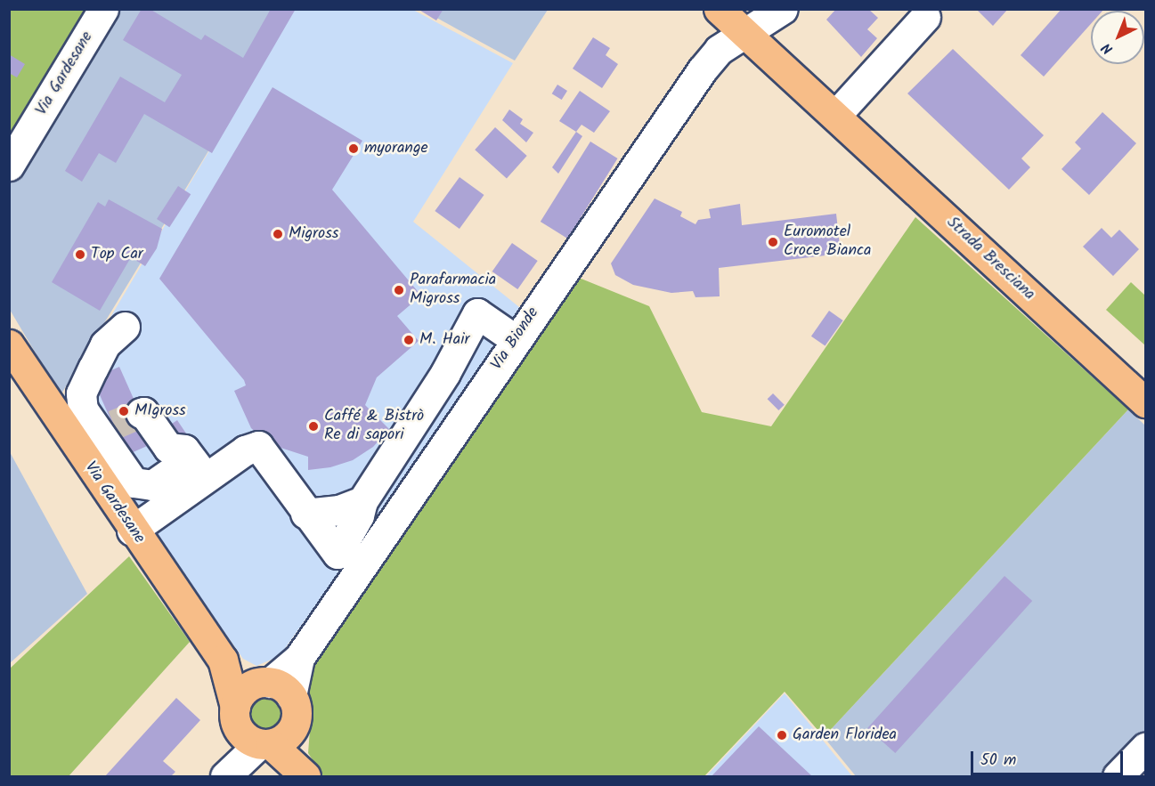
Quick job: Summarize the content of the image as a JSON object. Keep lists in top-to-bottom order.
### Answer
{
  "streets": {
    "main road": ["Via Gardesane", "Strada Bresciana"],
    "street": ["Via Bionde"]
  },
  "crossings": [
    ["Via Gardesane", "Via Bionde"],
    ["Strada Bresciana", "Via Bionde"]
  ],
  "places": [
    "myorange",
    "Migross",
    "Euromotel Croce Bianca",
    "Top Car",
    "Parafarmacia Migross",
    "M. Hair",
    "MIgross",
    "Caffé & Bistrò Re di sapori",
    "Garden Floridea"
  ],
  "scale_bar": "50 m",
  "north": "bottom left"
}
